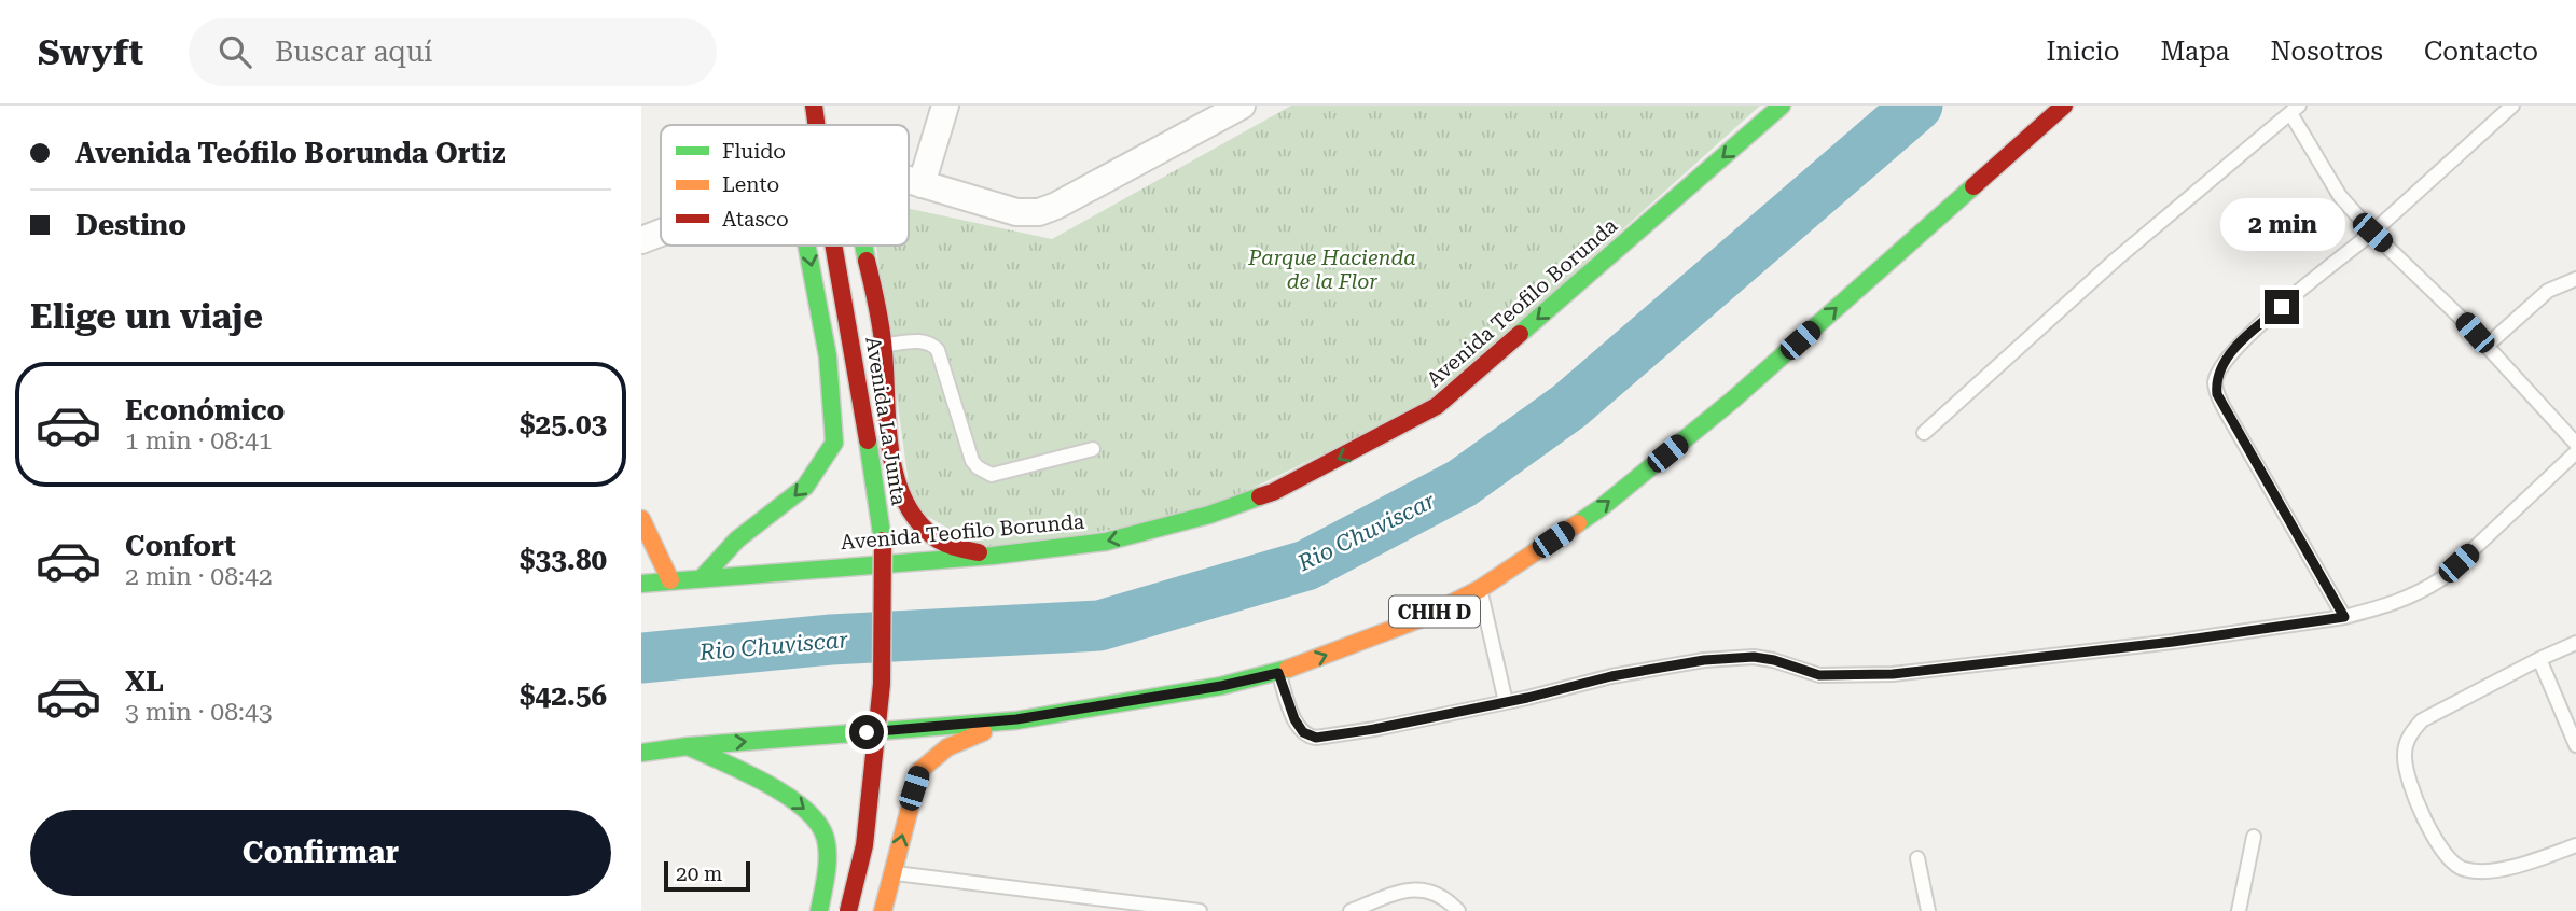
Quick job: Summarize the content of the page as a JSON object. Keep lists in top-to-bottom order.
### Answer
{
  "streets": {
    "main road": ["Avenida Teofilo Borunda", "Avenida La Junta", "CHIH D"]
  },
  "one_way": ["Avenida Teofilo Borunda"],
  "water": ["Rio Chuviscar"],
  "parks": ["Parque Hacienda de la Flor"],
  "legend": ["Fluido", "Lento", "Atasco"],
  "scale_bar": "20 m",
  "page": {
    "header": "Swyft",
    "search": "Buscar aquí",
    "nav": [
      "Inicio",
      "Mapa",
      "Nosotros",
      "Contacto"
    ],
    "banner": ["Avenida Teófilo Borunda Ortiz", "Destino"],
    "bubble": "2 min",
    "heading": "Elige un viaje",
    "list": [
      {
        "name": "Económico",
        "note": "1 min · 08:41",
        "value": "$25.03"
      },
      {
        "name": "Confort",
        "note": "2 min · 08:42",
        "value": "$33.80"
      },
      {
        "name": "XL",
        "note": "3 min · 08:43",
        "value": "$42.56"
      }
    ],
    "buttons": "Confirmar",
    "scale": "20 m"
  }
}
